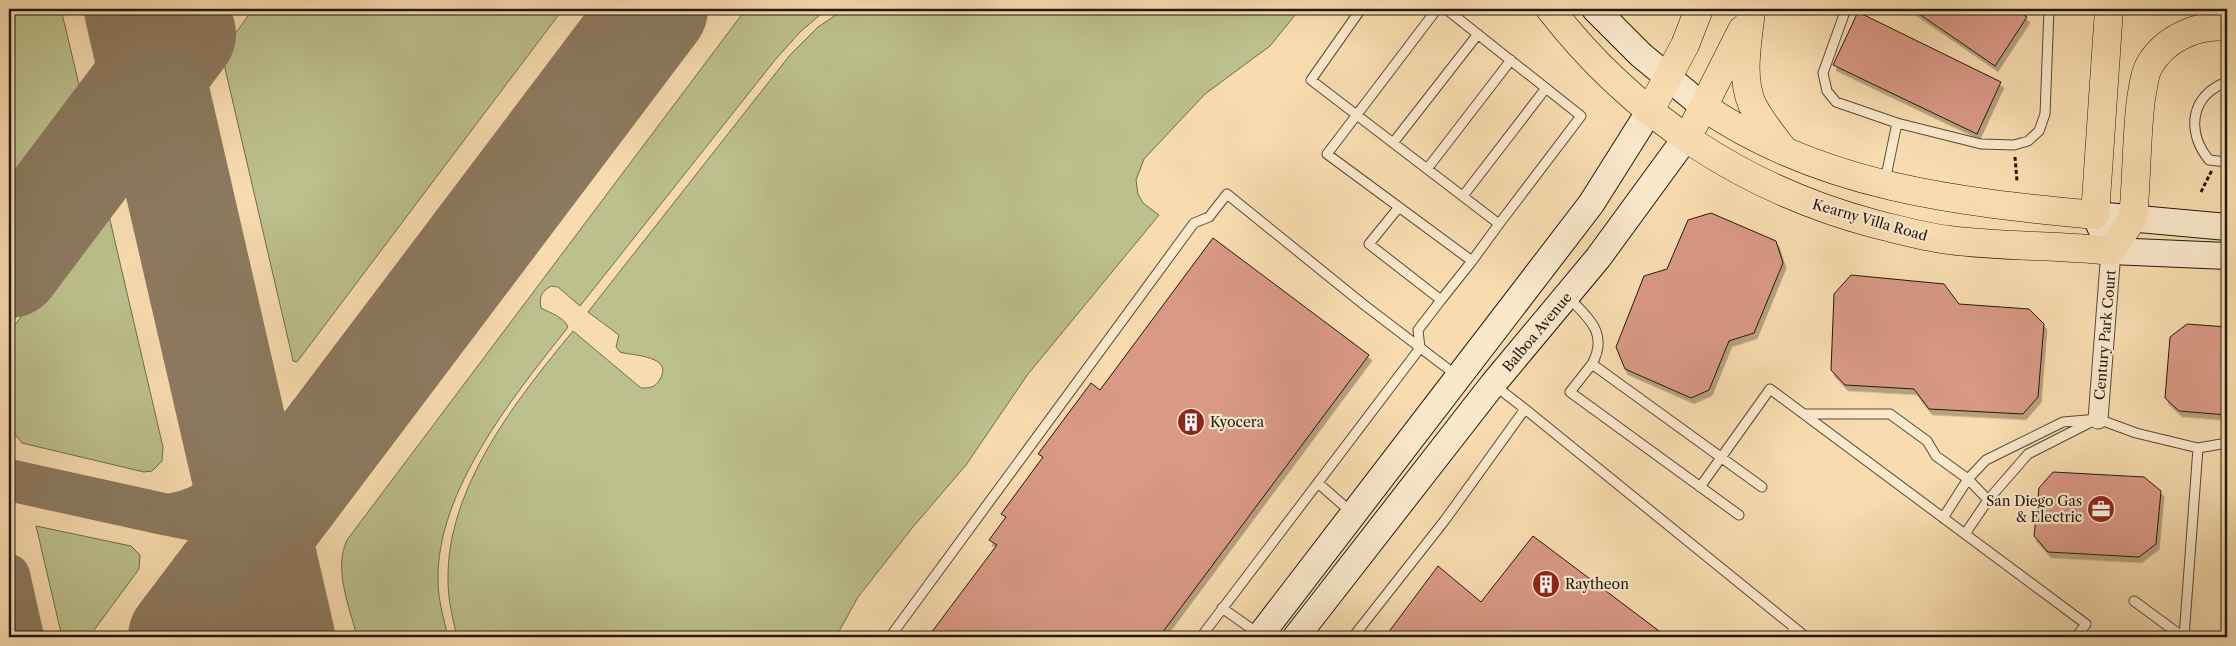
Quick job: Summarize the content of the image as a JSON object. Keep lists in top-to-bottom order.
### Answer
{
  "streets": {
    "main road": ["Kearny Villa Road", "Balboa Avenue", "Century Park Court"]
  },
  "crossings": [
    ["Kearny Villa Road", "Balboa Avenue"],
    ["Kearny Villa Road", "Century Park Court"]
  ],
  "places": {
    "building": ["Kyocera", "Raytheon"],
    "office": ["San Diego Gas & Electric"]
  }
}
